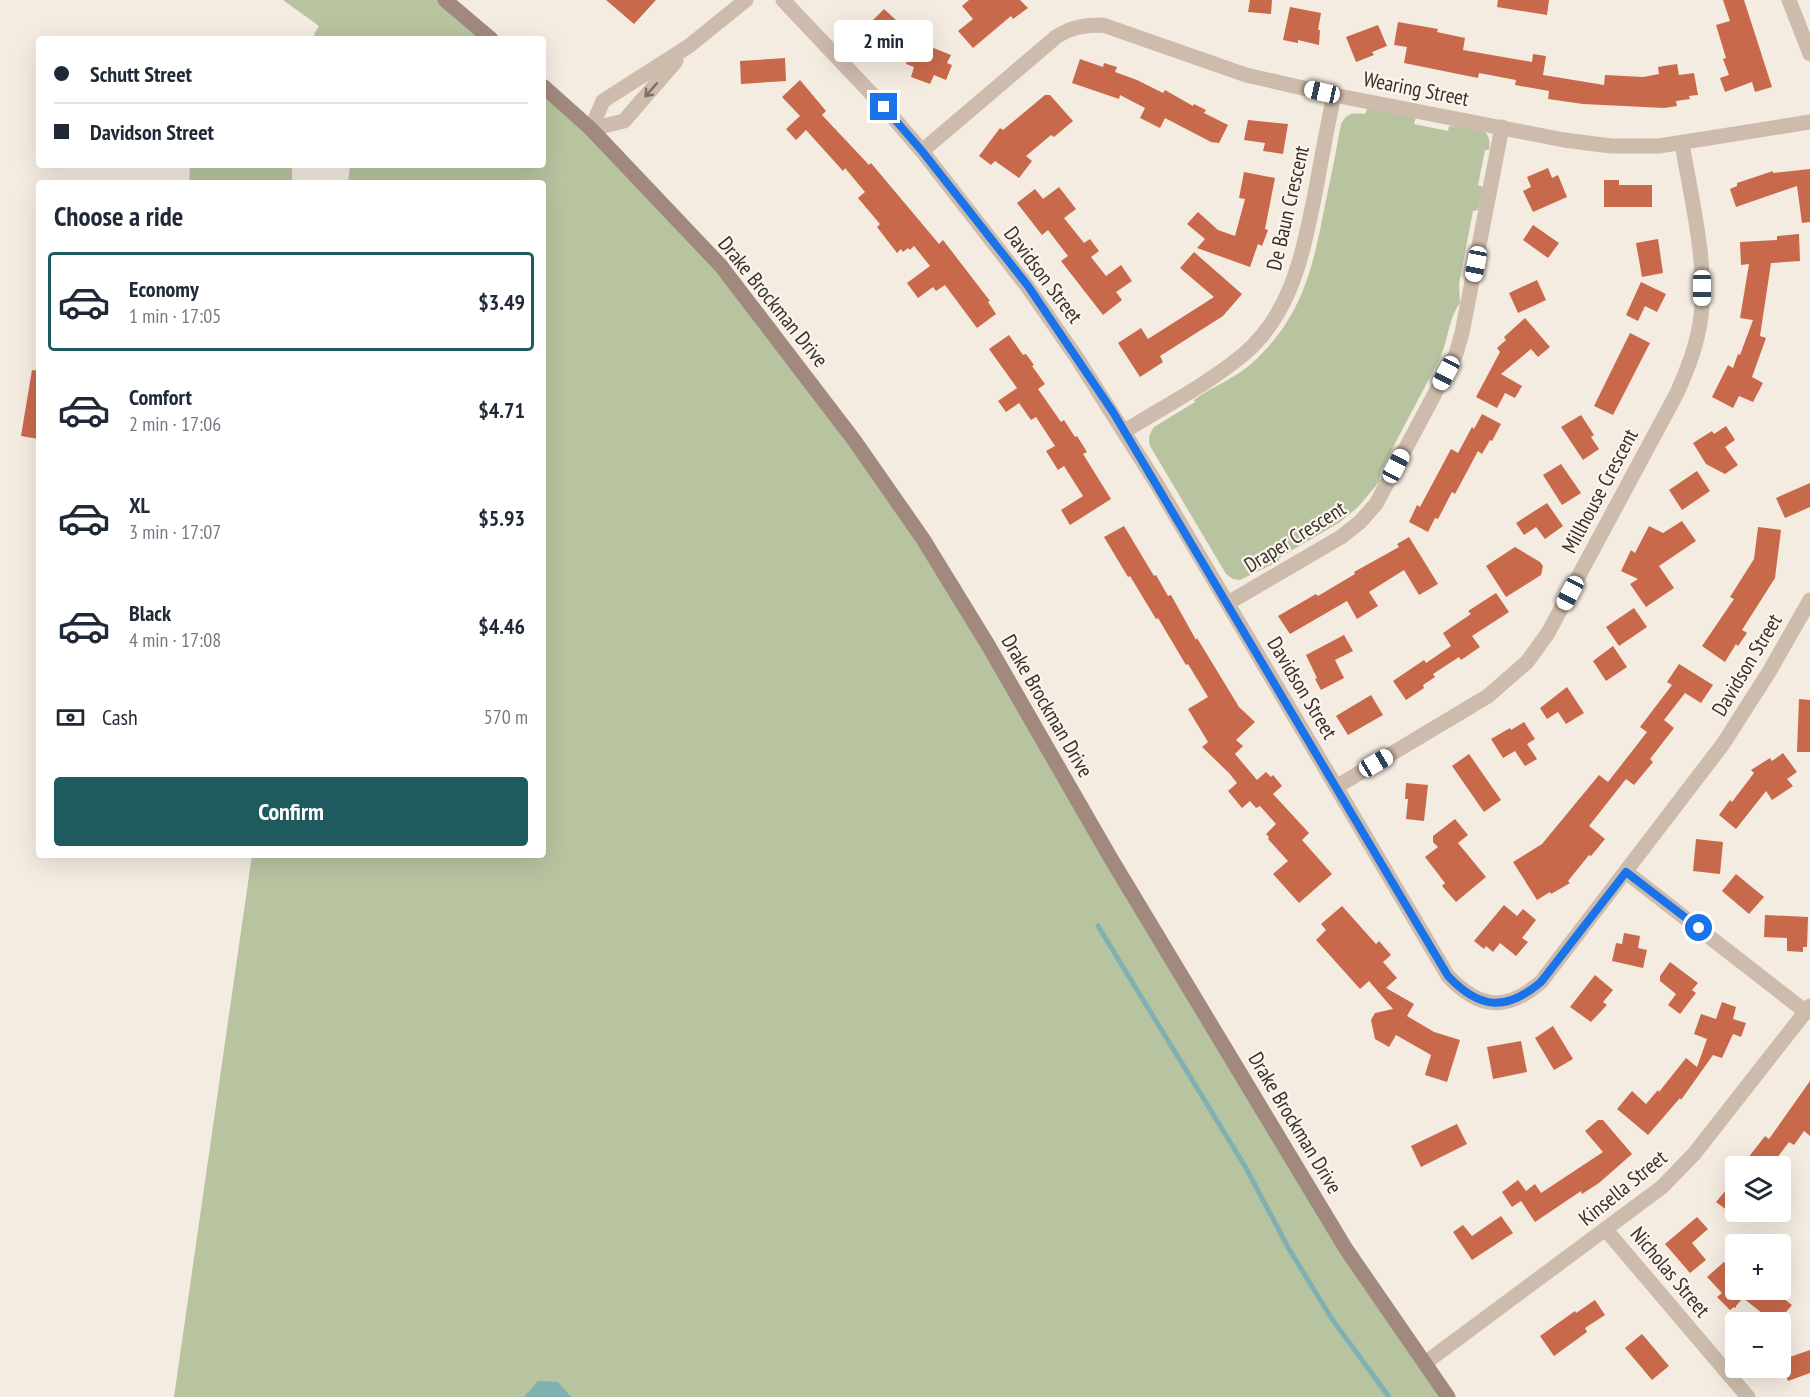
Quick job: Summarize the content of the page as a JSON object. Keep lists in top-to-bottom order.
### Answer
{
  "streets": {
    "main road": ["Drake Brockman Drive"],
    "street": [
      "Wearing Street",
      "De Baun Crescent",
      "Davidson Street",
      "Millhouse Crescent",
      "Draper Crescent",
      "Kinsella Street",
      "Nicholas Street"
    ]
  },
  "crossings": [
    ["Wearing Street", "De Baun Crescent"],
    ["Wearing Street", "Davidson Street"],
    ["Wearing Street", "Millhouse Crescent"],
    ["Wearing Street", "Draper Crescent"],
    ["De Baun Crescent", "Davidson Street"],
    ["Davidson Street", "Millhouse Crescent"],
    ["Davidson Street", "Draper Crescent"],
    ["Drake Brockman Drive", "Kinsella Street"],
    ["Kinsella Street", "Nicholas Street"]
  ],
  "page": {
    "bubble": "2 min",
    "banner": ["Schutt Street", "Davidson Street"],
    "heading": "Choose a ride",
    "list": [
      {
        "name": "Economy",
        "note": "1 min · 17:05",
        "value": "$3.49"
      },
      {
        "name": "Comfort",
        "note": "2 min · 17:06",
        "value": "$4.71"
      },
      {
        "name": "XL",
        "note": "3 min · 17:07",
        "value": "$5.93"
      },
      {
        "name": "Black",
        "note": "4 min · 17:08",
        "value": "$4.46"
      }
    ],
    "pay": ["Cash", "570 m"],
    "buttons": "Confirm",
    "map_buttons": ["+", "−"]
  }
}
